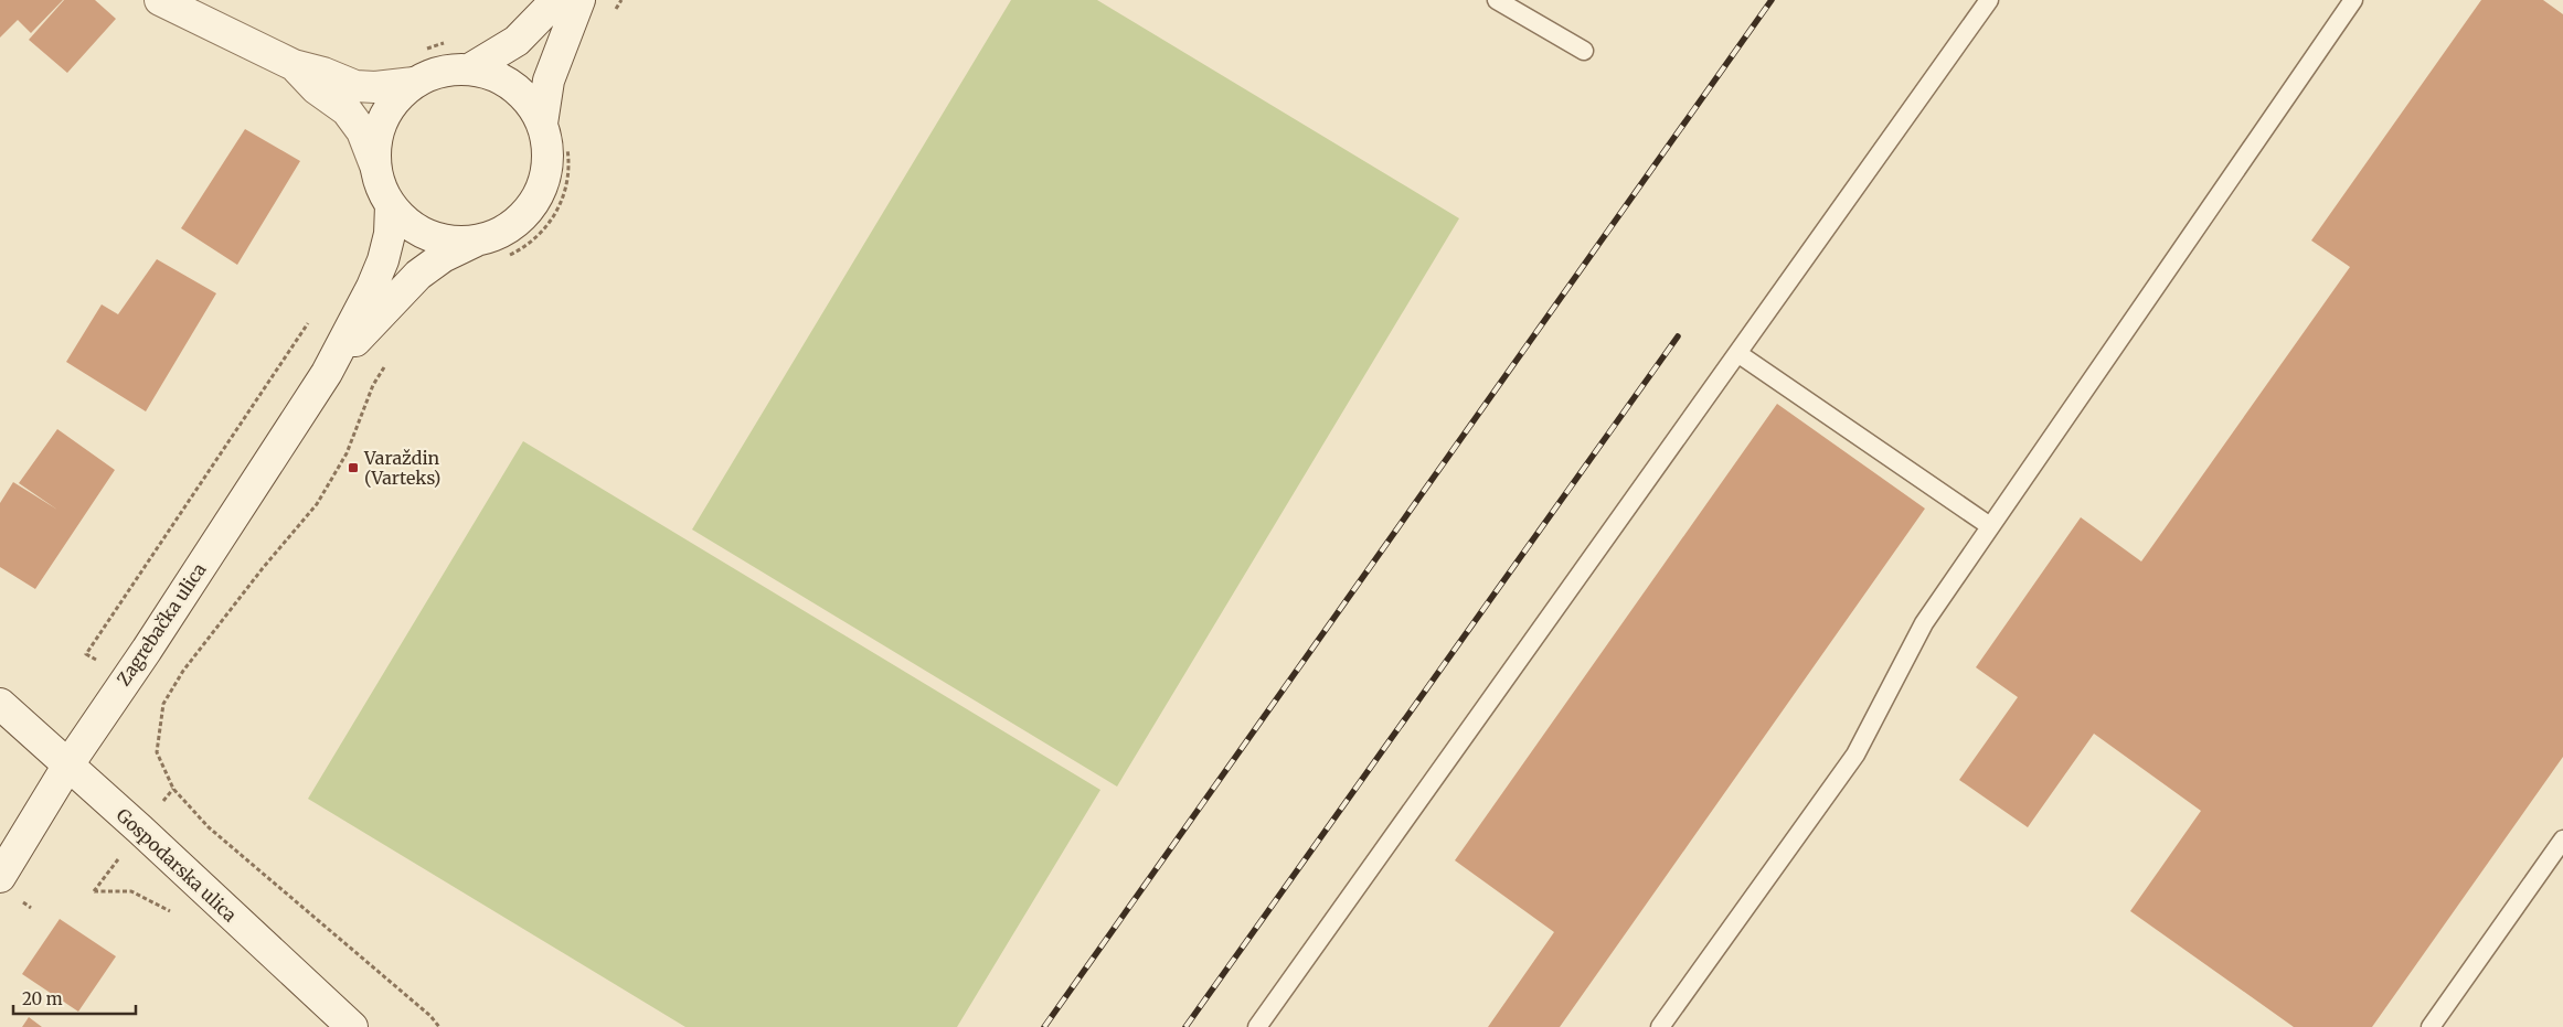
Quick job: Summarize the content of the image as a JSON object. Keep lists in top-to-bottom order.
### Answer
{
  "streets": {
    "main road": ["Zagrebačka ulica", "Gospodarska ulica"]
  },
  "crossings": [
    ["Zagrebačka ulica", "Gospodarska ulica"]
  ],
  "places": {
    "transit": ["Varaždin (Varteks)"]
  },
  "scale_bar": "20 m"
}
